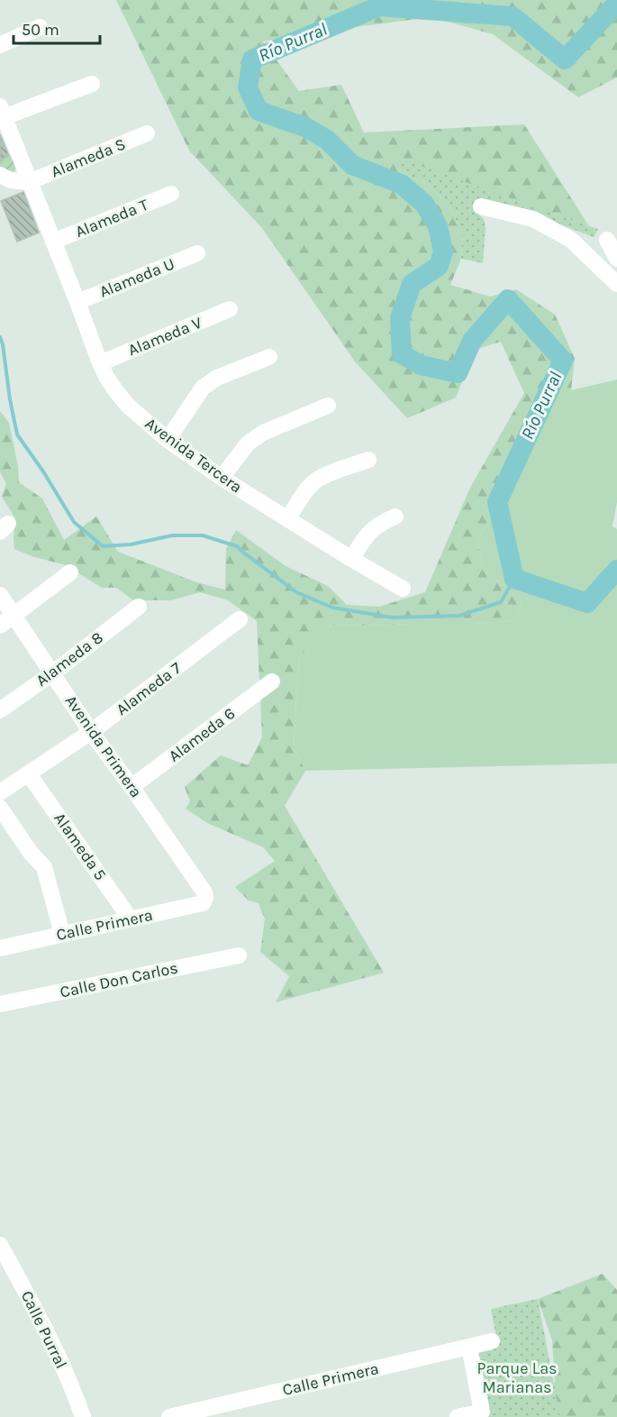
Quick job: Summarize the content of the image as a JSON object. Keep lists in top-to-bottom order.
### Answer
{
  "streets": {
    "street": [
      "Alameda S",
      "Alameda T",
      "Alameda U",
      "Alameda V",
      "Avenida Tercera",
      "Alameda 8",
      "Alameda 7",
      "Alameda 6",
      "Avenida Primera",
      "Alameda 5",
      "Calle Primera",
      "Calle Don Carlos",
      "Calle Purral"
    ]
  },
  "crossings": [
    ["Alameda S", "Avenida Tercera"],
    ["Alameda T", "Avenida Tercera"],
    ["Alameda U", "Avenida Tercera"],
    ["Alameda V", "Avenida Tercera"],
    ["Alameda 8", "Avenida Primera"],
    ["Alameda 7", "Avenida Primera"],
    ["Alameda 7", "Alameda 5"],
    ["Alameda 6", "Avenida Primera"],
    ["Avenida Primera", "Calle Primera"],
    ["Alameda 5", "Calle Primera"]
  ],
  "water": ["Río Purral"],
  "parks": ["Parque Las Marianas"],
  "scale_bar": "50 m"
}
